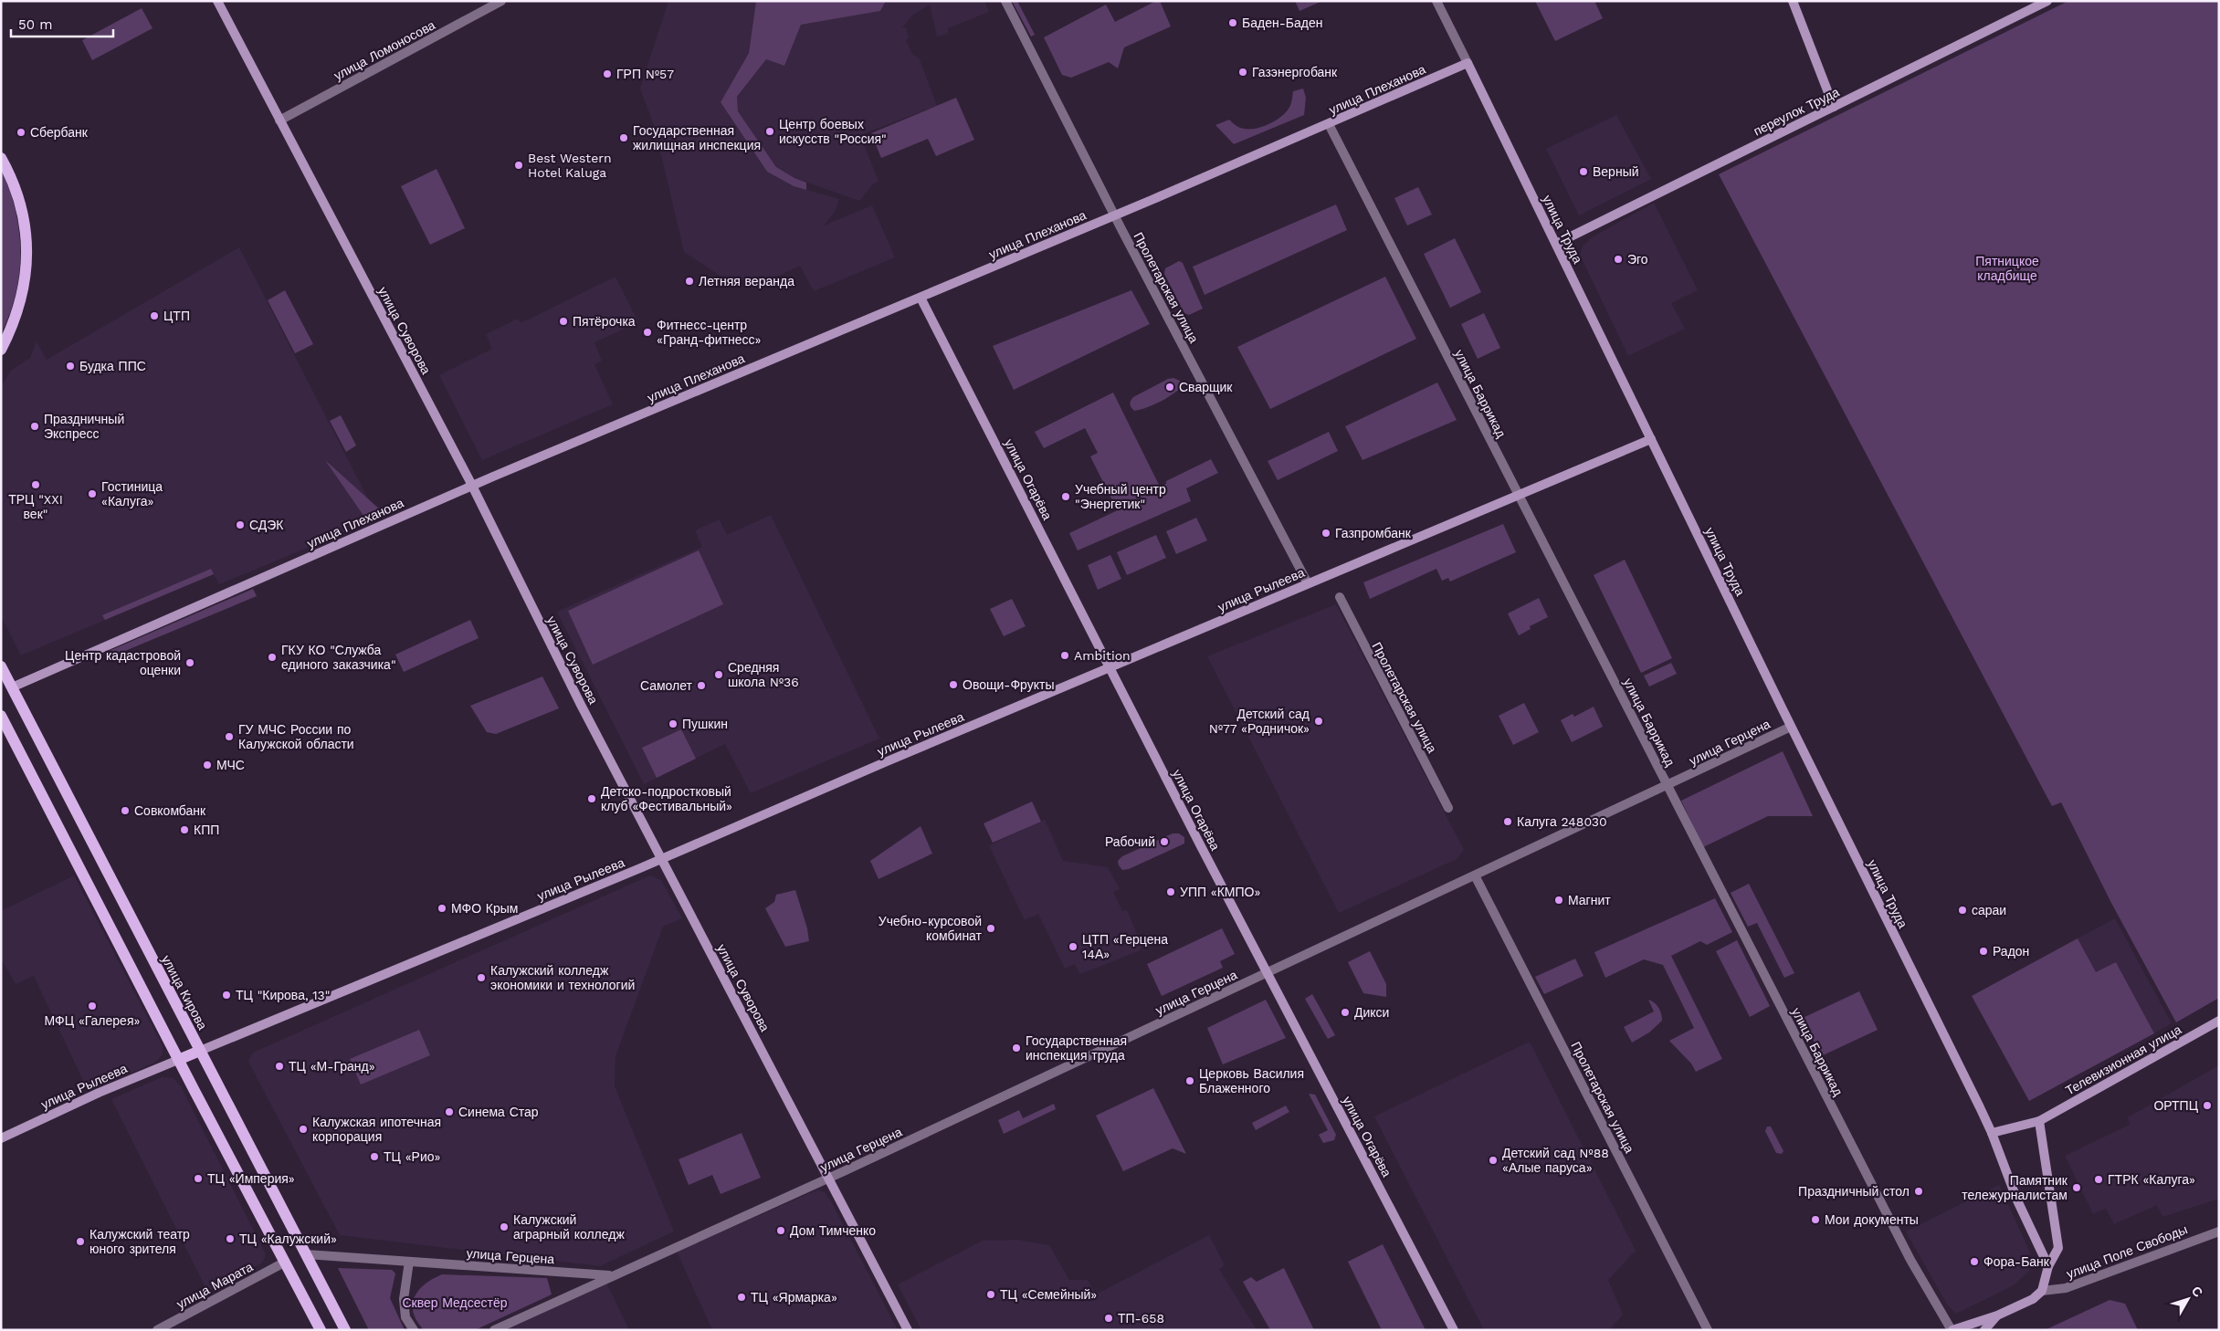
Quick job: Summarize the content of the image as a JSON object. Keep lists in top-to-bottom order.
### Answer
{
  "streets": {
    "main road": ["улица Кирова"],
    "street": [
      "улица Ломоносова",
      "улица Плеханова",
      "переулок Труда",
      "улица Труда",
      "Пролетарская улица",
      "улица Суворова",
      "улица Баррикад",
      "улица Огарёва",
      "улица Рылеева",
      "улица Герцена",
      "Телевизионная улица",
      "улица Поле Свободы",
      "улица Марата"
    ]
  },
  "crossings": [
    ["улица Ломоносова", "улица Суворова"],
    ["улица Плеханова", "улица Труда"],
    ["улица Плеханова", "Пролетарская улица"],
    ["улица Плеханова", "улица Суворова"],
    ["улица Плеханова", "улица Баррикад"],
    ["улица Плеханова", "улица Огарёва"],
    ["улица Плеханова", "улица Кирова"],
    ["переулок Труда", "улица Труда"],
    ["улица Труда", "улица Рылеева"],
    ["улица Труда", "улица Герцена"],
    ["улица Труда", "Телевизионная улица"],
    ["Пролетарская улица", "улица Рылеева"],
    ["Пролетарская улица", "улица Герцена"],
    ["улица Суворова", "улица Рылеева"],
    ["улица Суворова", "улица Герцена"],
    ["улица Баррикад", "улица Рылеева"],
    ["улица Баррикад", "улица Герцена"],
    ["улица Огарёва", "улица Рылеева"],
    ["улица Огарёва", "улица Герцена"],
    ["улица Рылеева", "улица Кирова"],
    ["улица Герцена", "улица Кирова"]
  ],
  "parks": ["Пятницкое кладбище", "Сквер Медсестёр"],
  "places": [
    "Баден-Баден",
    "Газэнергобанк",
    "ГРП №57",
    "Центр боевых искусств \"Россия\"",
    "Сбербанк",
    "Государственная жилищная инспекция",
    "Best Western Hotel Kaluga",
    "Верный",
    "Эго",
    "Летняя веранда",
    "ЦТП",
    "Пятёрочка",
    "Фитнесс-центр «Гранд-фитнесс»",
    "Будка ППС",
    "Сварщик",
    "Праздничный Экспресс",
    "ТРЦ \"XXI век\"",
    "Гостиница «Калуга»",
    "Учебный центр \"Энергетик\"",
    "СДЭК",
    "Газпромбанк",
    "Ambition",
    "ГКУ КО \"Служба единого заказчика\"",
    "Центр кадастровой оценки",
    "Средняя школа №36",
    "Овощи-Фрукты",
    "Самолет",
    "Детский сад №77 «Родничок»",
    "Пушкин",
    "ГУ МЧС России по Калужской области",
    "МЧС",
    "Детско-подростковый клуб «Фестивальный»",
    "Совкомбанк",
    "Калуга 248030",
    "КПП",
    "Рабочий",
    "УПП «КМПО»",
    "Магнит",
    "МФО Крым",
    "сараи",
    "Учебно-курсовой комбинат",
    "ЦТП «Герцена 14А»",
    "Радон",
    "Калужский колледж экономики и технологий",
    "ТЦ \"Кирова, 13\"",
    "МФЦ «Галерея»",
    "Дикси",
    "Государственная инспекция труда",
    "ТЦ «М-Гранд»",
    "Церковь Василия Блаженного",
    "ОРТПЦ",
    "Синема Стар",
    "Калужская ипотечная корпорация",
    "ТЦ «Рио»",
    "Детский сад №88 «Алые паруса»",
    "ТЦ «Империя»",
    "ГТРК «Калуга»",
    "Памятник тележурналистам",
    "Праздничный стол",
    "Мои документы",
    "Калужский аграрный колледж",
    "Дом Тимченко",
    "ТЦ «Калужский»",
    "Калужский театр юного зрителя",
    "Фора-Банк",
    "ТЦ «Семейный»",
    "ТЦ «Ярмарка»",
    "ТП-658"
  ],
  "scale_bar": "50 m",
  "north": "top right"
}
